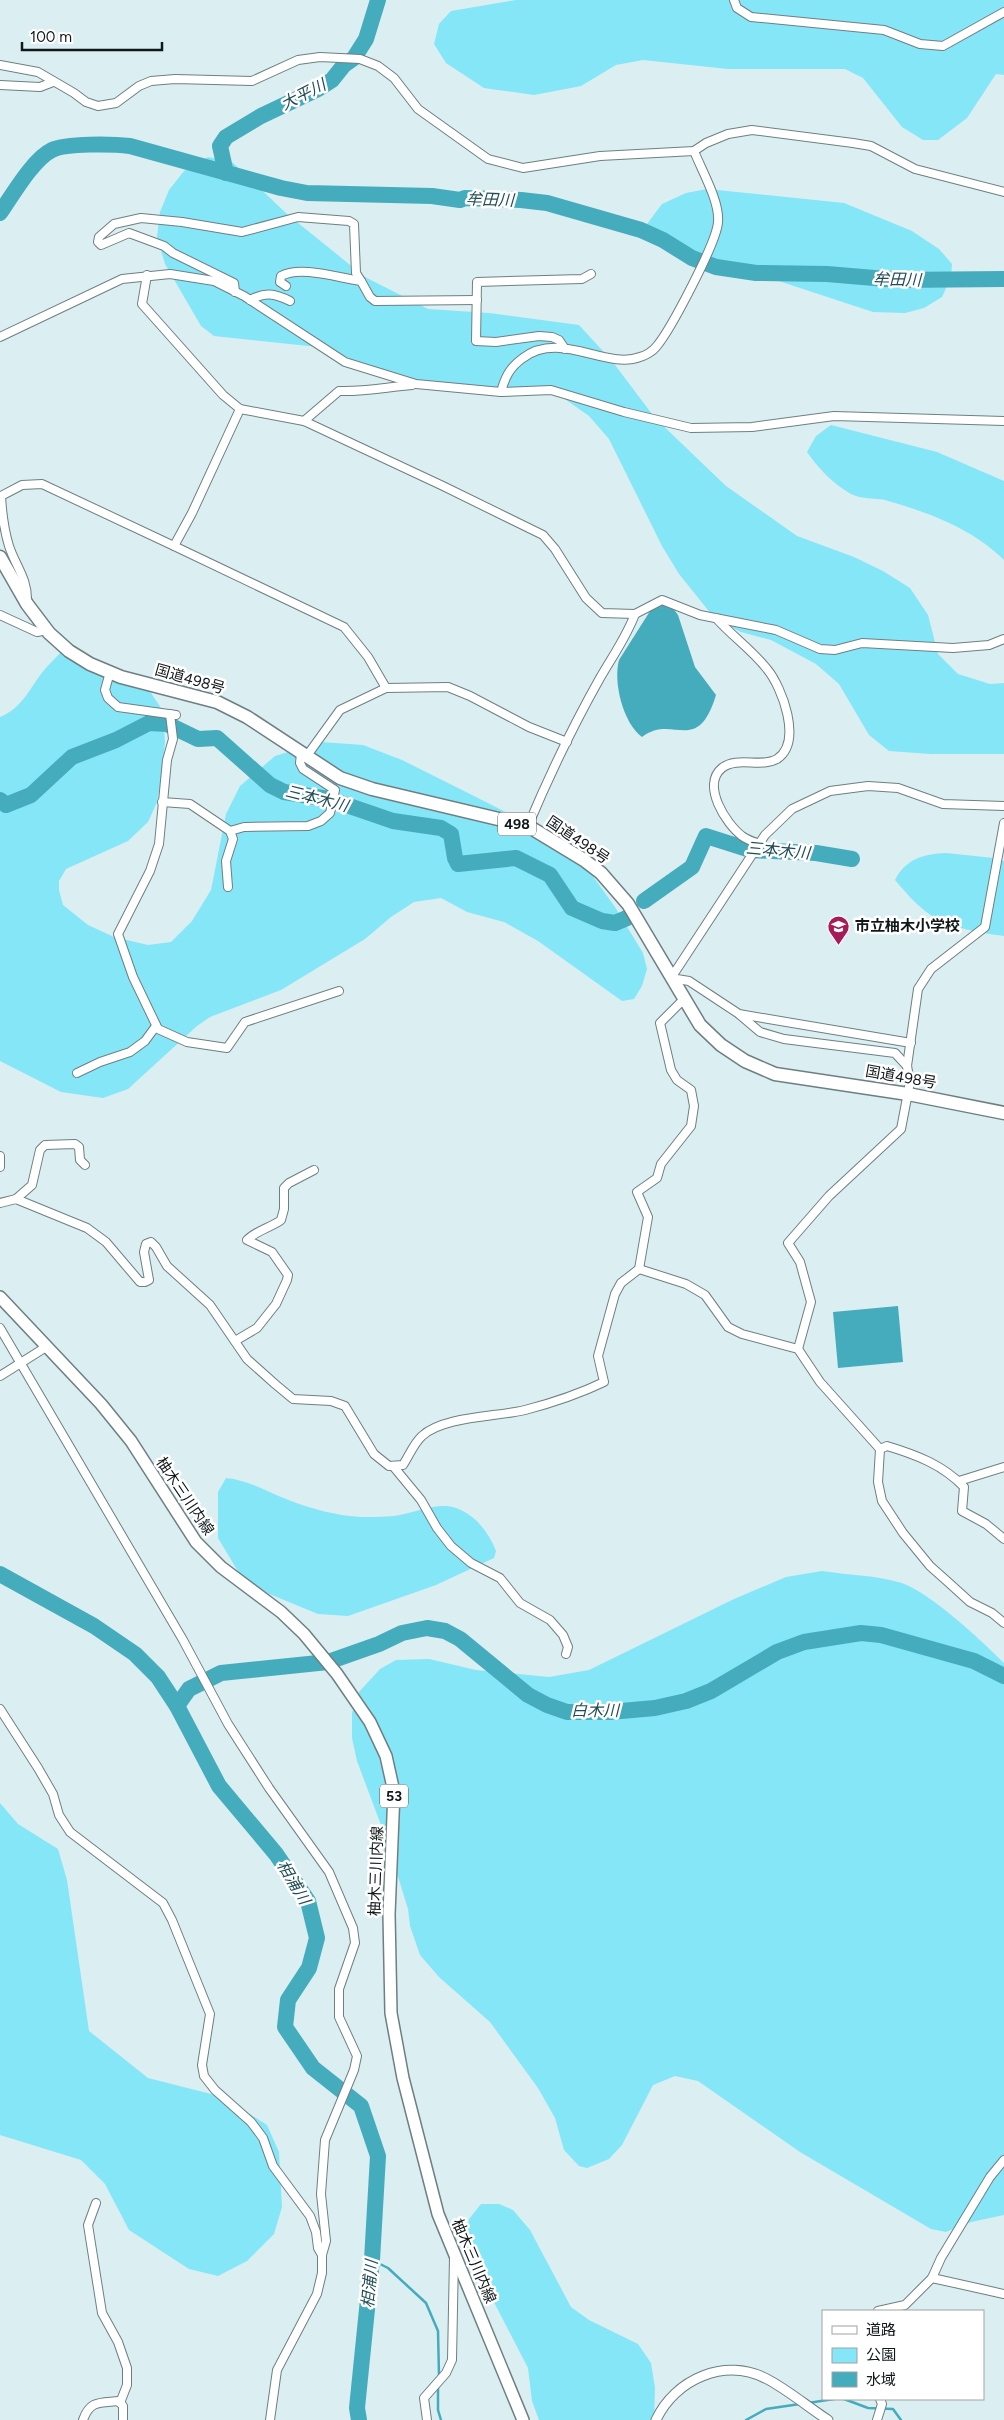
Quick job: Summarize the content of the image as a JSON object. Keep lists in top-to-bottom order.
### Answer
{
  "streets": {
    "highway": ["国道498号", "498"],
    "main road": ["柚木三川内線", "53"]
  },
  "water": [
    "大平川",
    "牟田川",
    "三本木川",
    "白木川",
    "相浦川"
  ],
  "places": {
    "school or university": ["市立柚木小学校"]
  },
  "legend": ["道路", "公園", "水域"],
  "scale_bar": "100 m"
}
